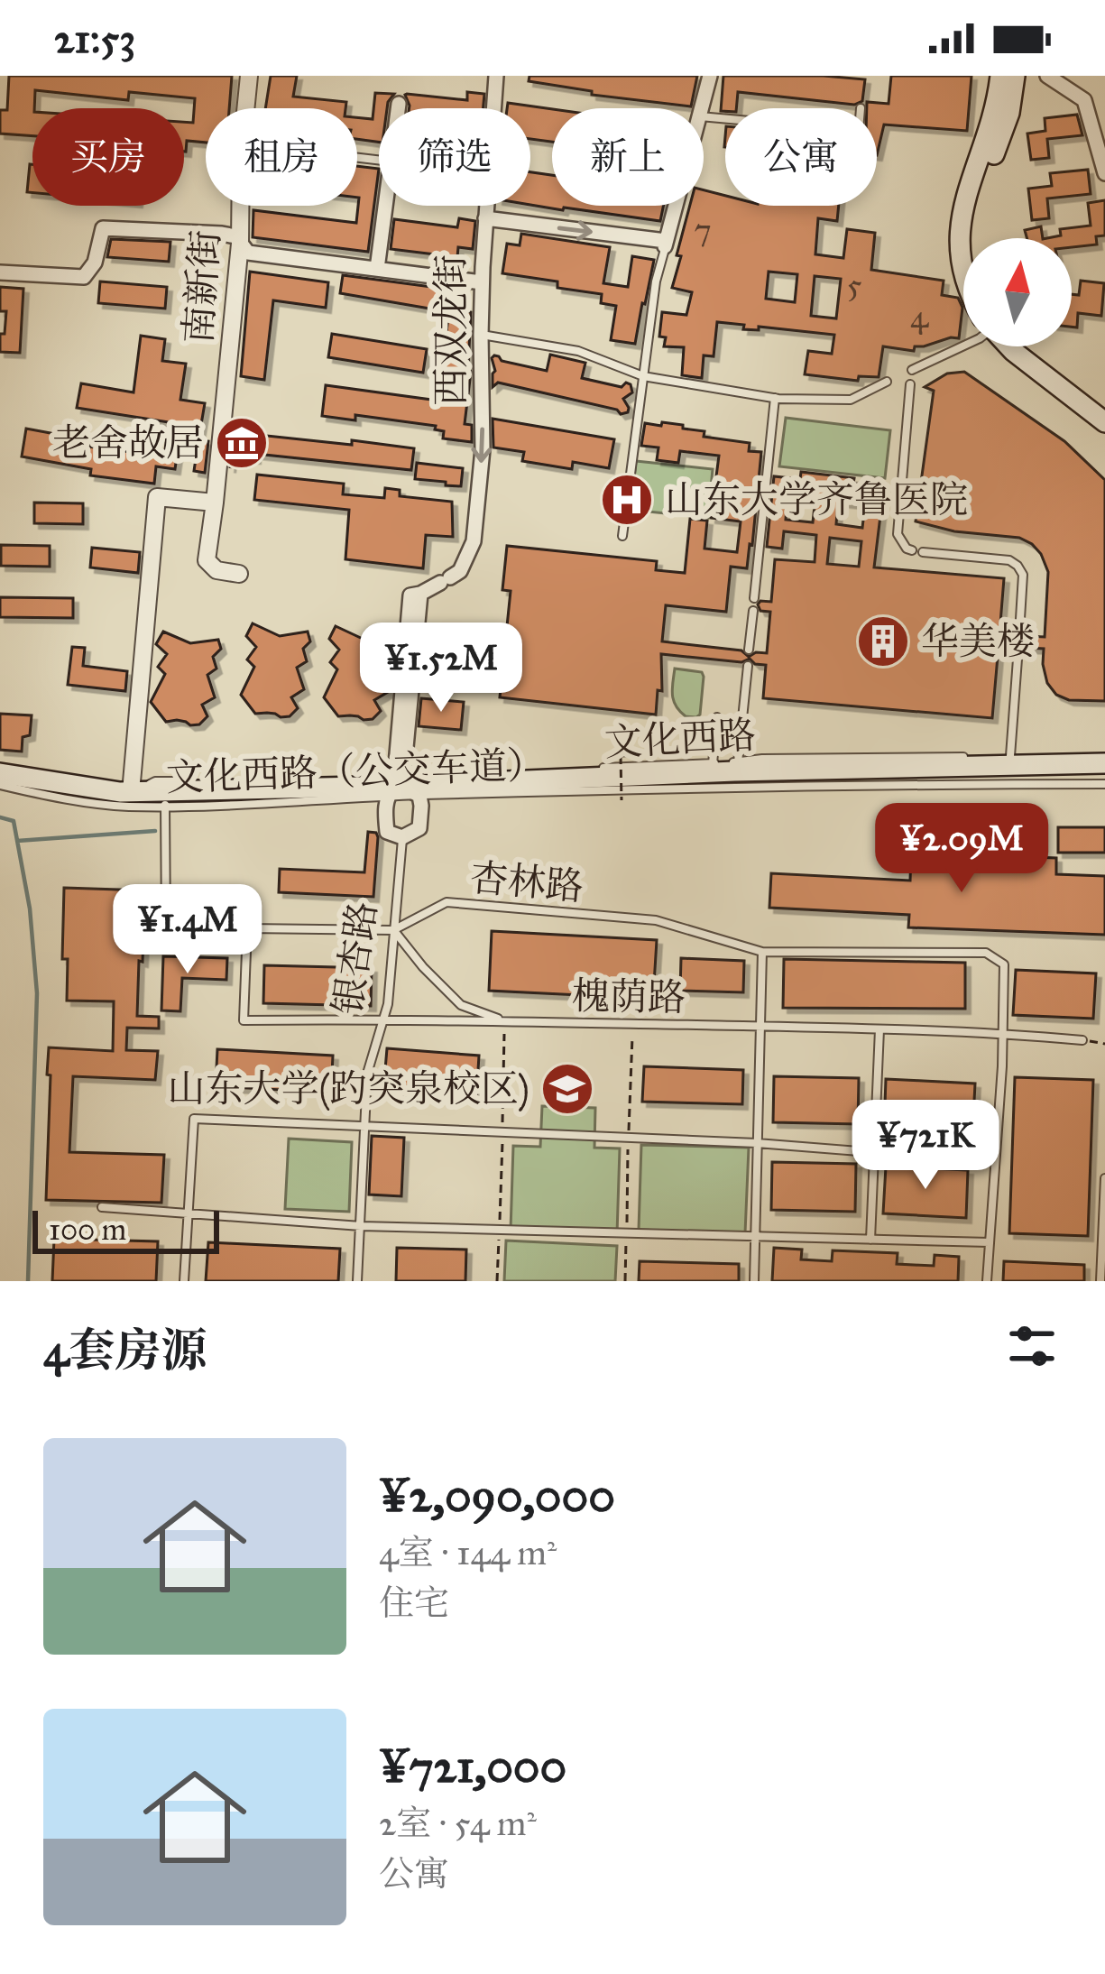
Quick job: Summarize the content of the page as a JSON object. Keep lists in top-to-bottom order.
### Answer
{
  "streets": {
    "main road": ["文化西路"],
    "street": ["南新街", "西双龙街", "银杏路"],
    "lane": ["文化西路（公交车道）", "杏林路", "槐荫路"]
  },
  "crossings": [
    ["西双龙街", "文化西路"],
    ["西双龙街", "文化西路（公交车道）"],
    ["西双龙街", "银杏路"],
    ["文化西路", "文化西路（公交车道）"],
    ["文化西路", "银杏路"],
    ["文化西路（公交车道）", "杏林路"],
    ["文化西路（公交车道）", "银杏路"],
    ["杏林路", "银杏路"],
    ["杏林路", "槐荫路"],
    ["银杏路", "槐荫路"]
  ],
  "one_way": ["西双龙街"],
  "places": {
    "museum": ["老舍故居"],
    "hospital": ["山东大学齐鲁医院"],
    "building": ["华美楼"],
    "school or university": ["山东大学(趵突泉校区)"]
  },
  "house_numbers": ["7", "5", "4"],
  "scale_bar": "100 m",
  "north": "top",
  "page": {
    "status": "21:53",
    "chip": [
      "买房",
      "租房",
      "筛选",
      "新上",
      "公寓"
    ],
    "price": [
      "¥1.52M",
      "¥2.09M",
      "¥1.4M",
      "¥721K"
    ],
    "scale": "100 m",
    "heading": "4套房源",
    "list": [
      {
        "name": "¥2,090,000",
        "note": "4室 · 144 m² · 住宅"
      },
      {
        "name": "¥721,000",
        "note": "2室 · 54 m² · 公寓"
      }
    ]
  }
}
